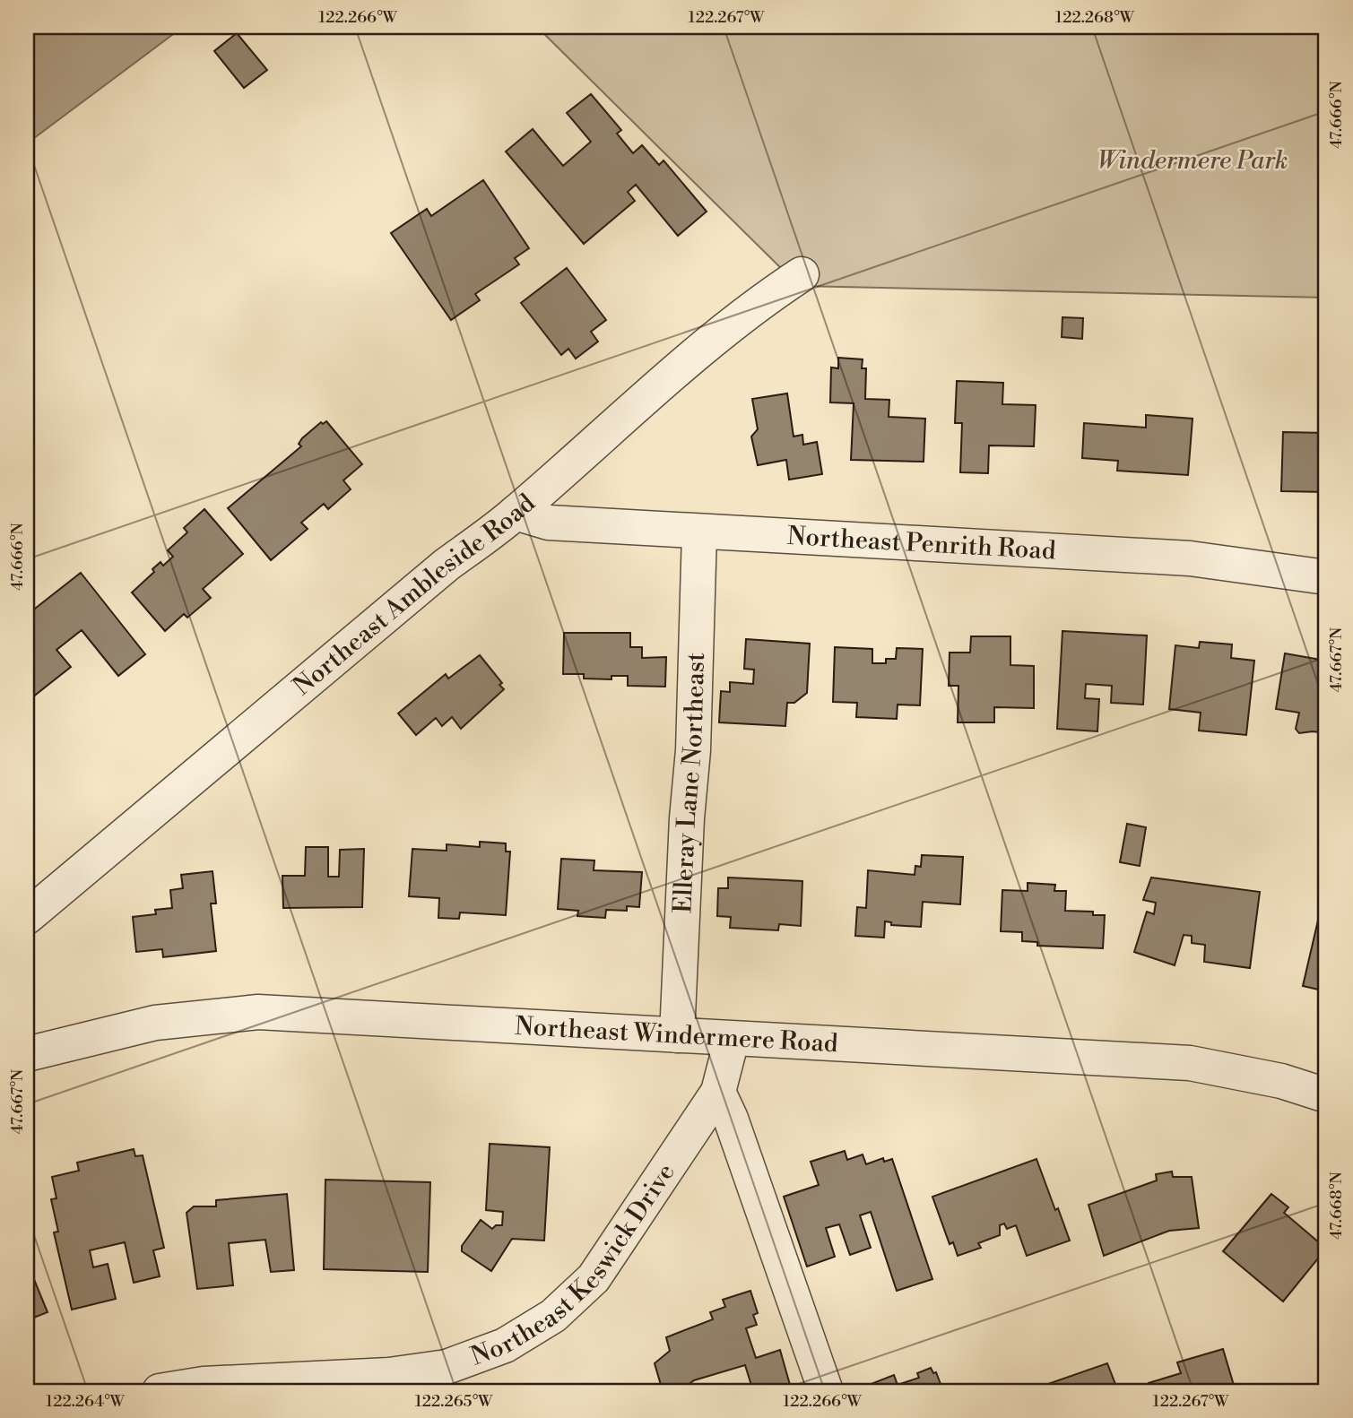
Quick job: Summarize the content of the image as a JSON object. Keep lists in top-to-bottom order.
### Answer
{
  "streets": {
    "street": [
      "Northeast Penrith Road",
      "Northeast Ambleside Road",
      "Elleray Lane Northeast",
      "Northeast Windermere Road",
      "Northeast Keswick Drive"
    ]
  },
  "crossings": [
    ["Northeast Penrith Road", "Northeast Ambleside Road"],
    ["Northeast Penrith Road", "Elleray Lane Northeast"],
    ["Elleray Lane Northeast", "Northeast Windermere Road"]
  ],
  "parks": ["Windermere Park"],
  "coordinates": [
    "122.266°W",
    "122.267°W",
    "122.268°W",
    "47.666°N",
    "47.667°N",
    "47.668°N",
    "122.264°W",
    "122.265°W"
  ]
}
